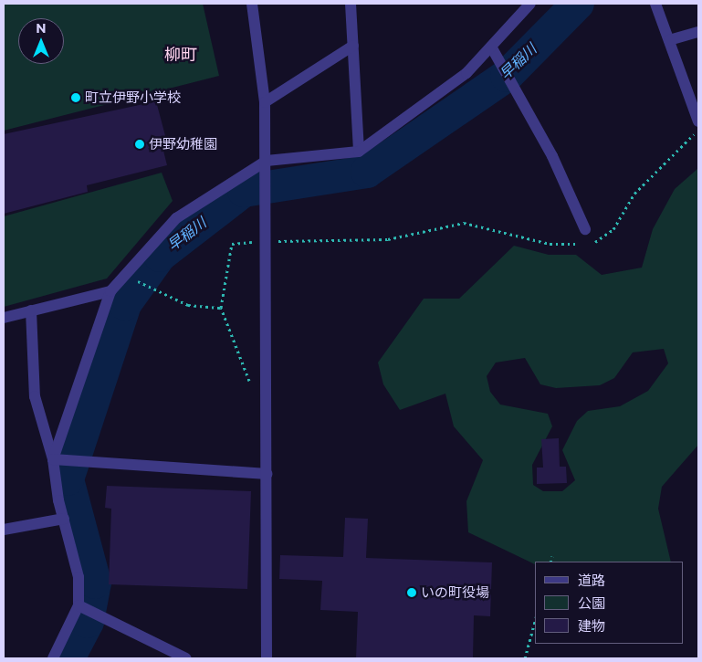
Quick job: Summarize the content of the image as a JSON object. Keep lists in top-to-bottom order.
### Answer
{
  "districts": ["柳町"],
  "water": ["早稲川"],
  "places": ["町立伊野小学校", "伊野幼稚園", "いの町役場"],
  "legend": ["道路", "公園", "建物"],
  "north": "top"
}
